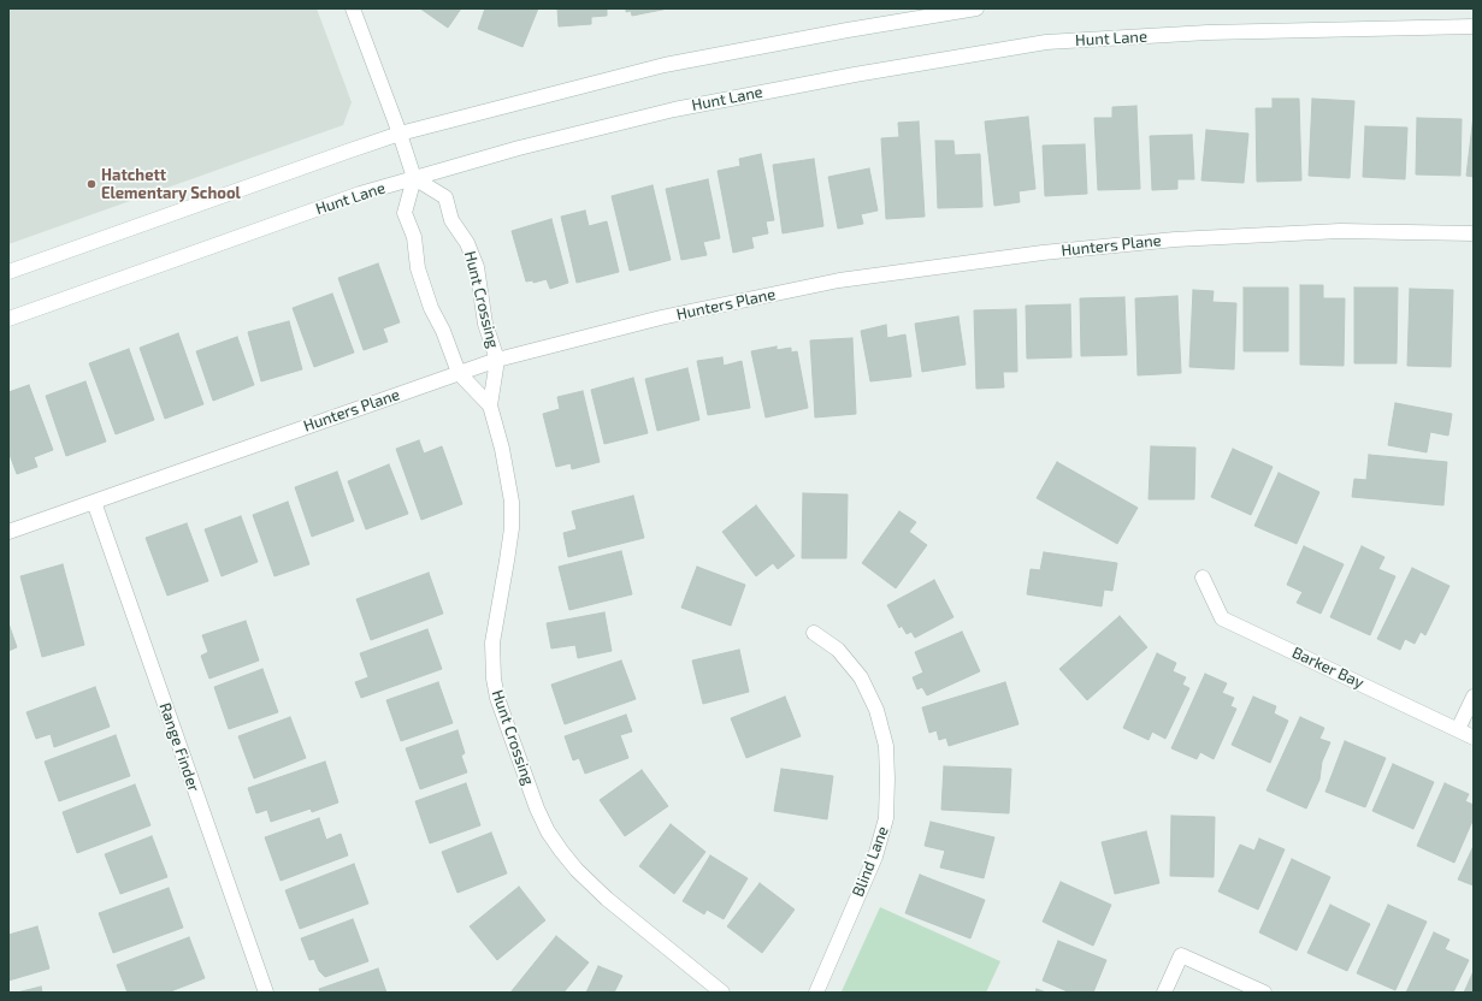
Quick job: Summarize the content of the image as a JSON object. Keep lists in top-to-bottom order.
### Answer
{
  "streets": {
    "street": [
      "Hunt Lane",
      "Hunters Plane",
      "Hunt Crossing",
      "Barker Bay",
      "Range Finder",
      "Blind Lane"
    ]
  },
  "crossings": [
    ["Hunt Lane", "Hunt Crossing"],
    ["Hunters Plane", "Hunt Crossing"],
    ["Hunters Plane", "Range Finder"]
  ],
  "places": ["Hatchett Elementary School"]
}
